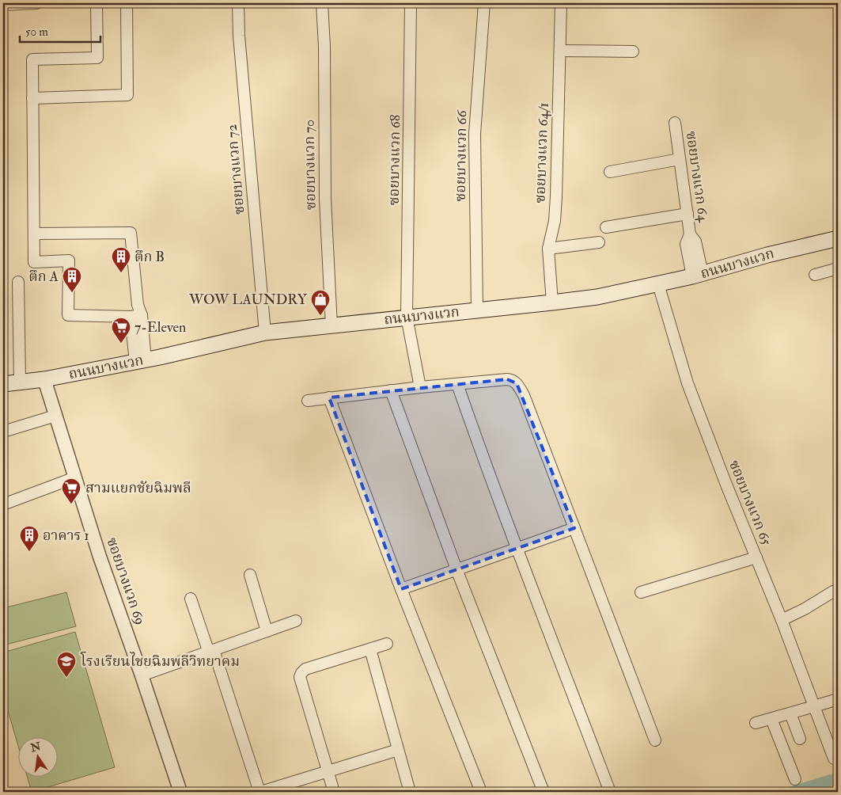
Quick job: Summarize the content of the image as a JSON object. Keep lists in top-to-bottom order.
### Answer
{
  "streets": {
    "main road": ["ถนนบางแวก"],
    "street": [
      "ซอยบางแวก 64/1",
      "ซอยบางแวก 66",
      "ซอยบางแวก 68",
      "ซอยบางแวก 70",
      "ซอยบางแวก 72",
      "ซอยบางแวก 64",
      "ซอยบางแวก 65",
      "ซอยบางแวก 69"
    ]
  },
  "crossings": [
    ["ซอยบางแวก 64/1", "ถนนบางแวก"],
    ["ซอยบางแวก 66", "ถนนบางแวก"],
    ["ซอยบางแวก 68", "ถนนบางแวก"],
    ["ซอยบางแวก 70", "ถนนบางแวก"],
    ["ซอยบางแวก 72", "ถนนบางแวก"],
    ["ซอยบางแวก 64", "ถนนบางแวก"],
    ["ถนนบางแวก", "ซอยบางแวก 65"],
    ["ถนนบางแวก", "ซอยบางแวก 69"]
  ],
  "places": {
    "building": ["ตึก B", "ตึก A", "อาคาร 1"],
    "shop": ["WOW LAUNDRY"],
    "supermarket": ["7-Eleven", "สามแยกชัยฉิมพลี"],
    "school or university": ["โรงเรียนไชยฉิมพลีวิทยาคม"]
  },
  "scale_bar": "50 m",
  "north": "top"
}
